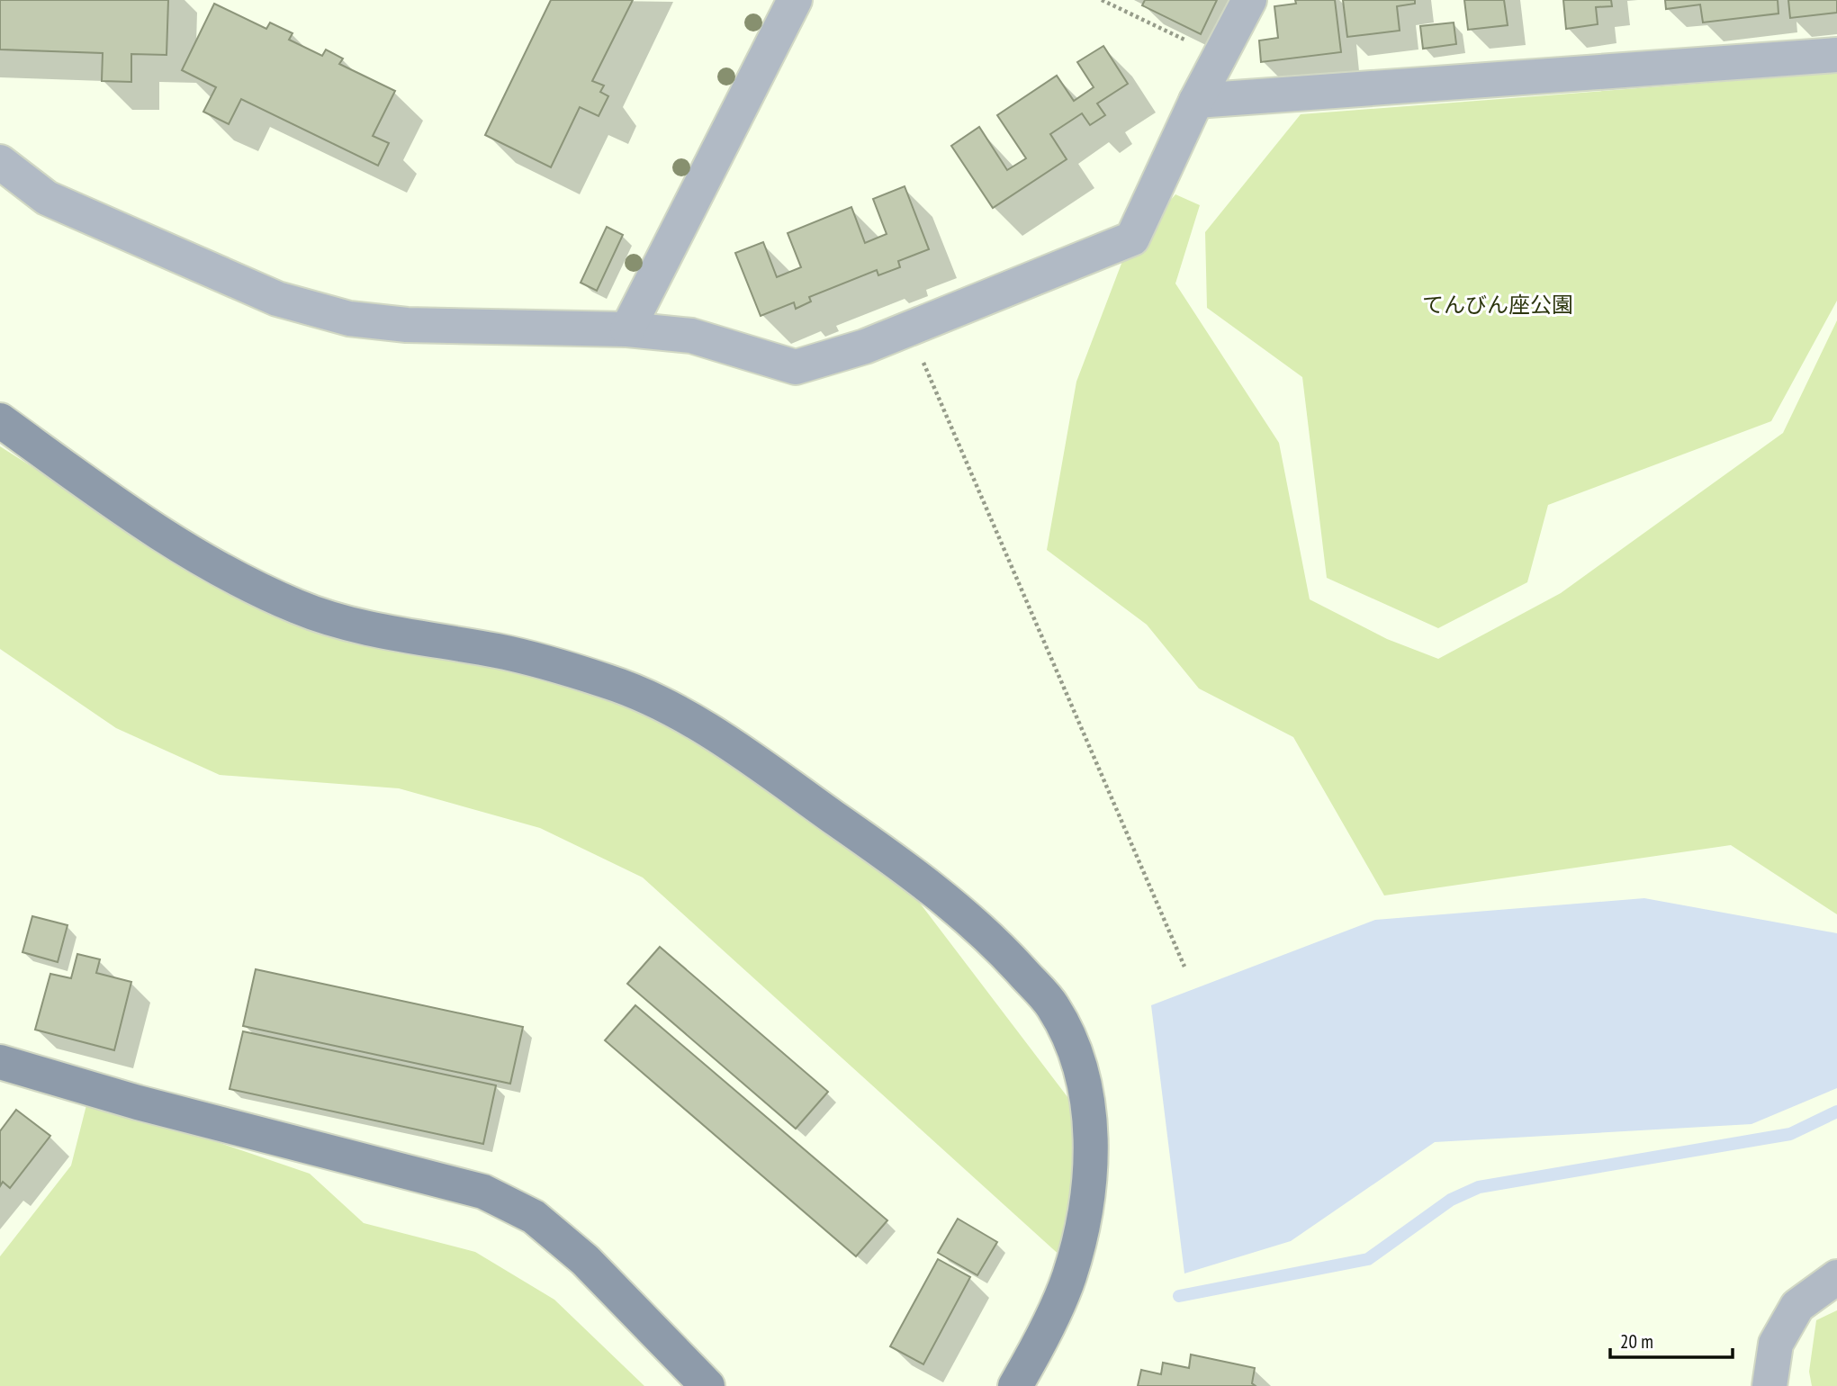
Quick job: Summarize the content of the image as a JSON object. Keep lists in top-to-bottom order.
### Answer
{
  "parks": ["てんびん座公園"],
  "scale_bar": "20 m"
}
